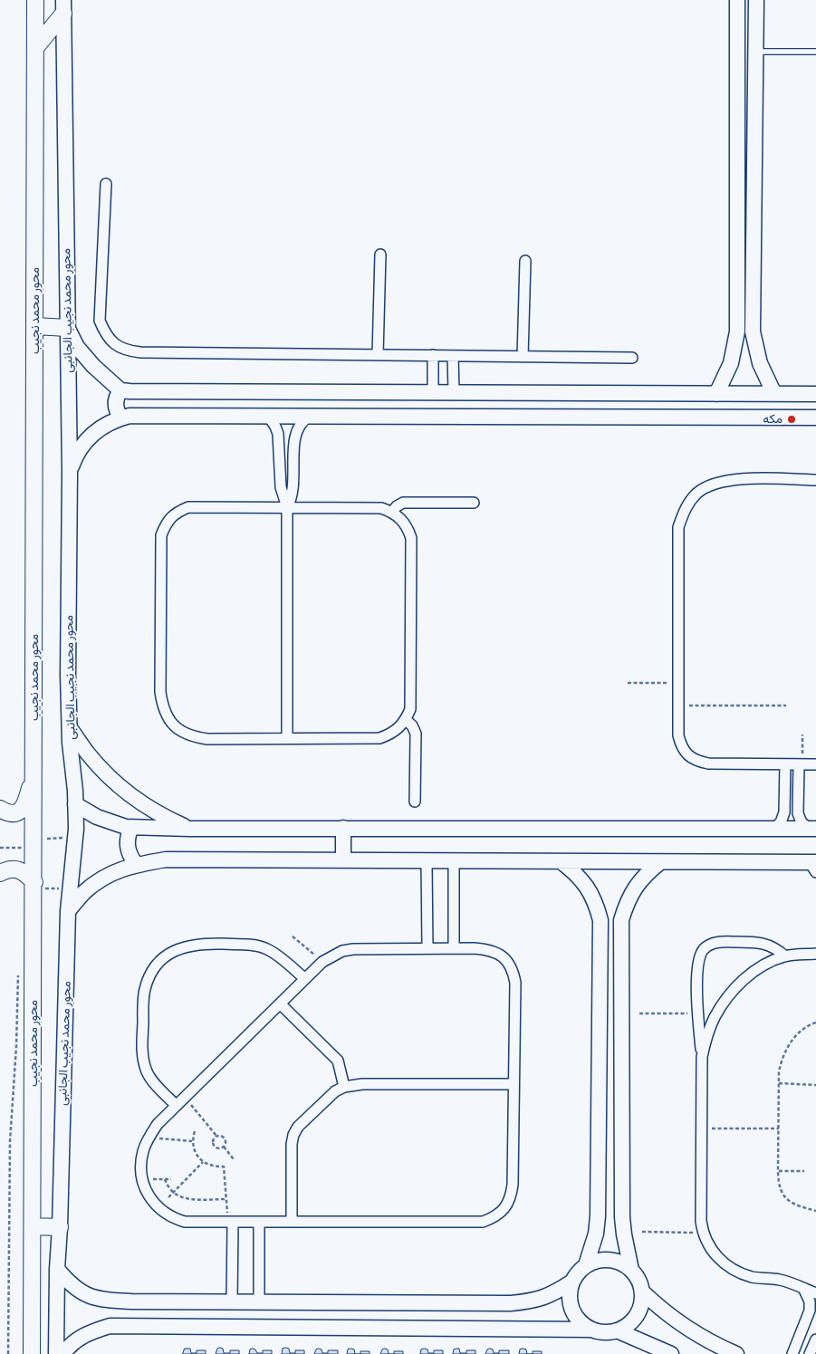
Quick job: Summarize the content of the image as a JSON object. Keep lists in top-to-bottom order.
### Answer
{
  "streets": {
    "main road": ["محور محمد نجيب"],
    "street": ["محور محمد نجيب الجانبى"]
  },
  "places": ["مكه"]
}
